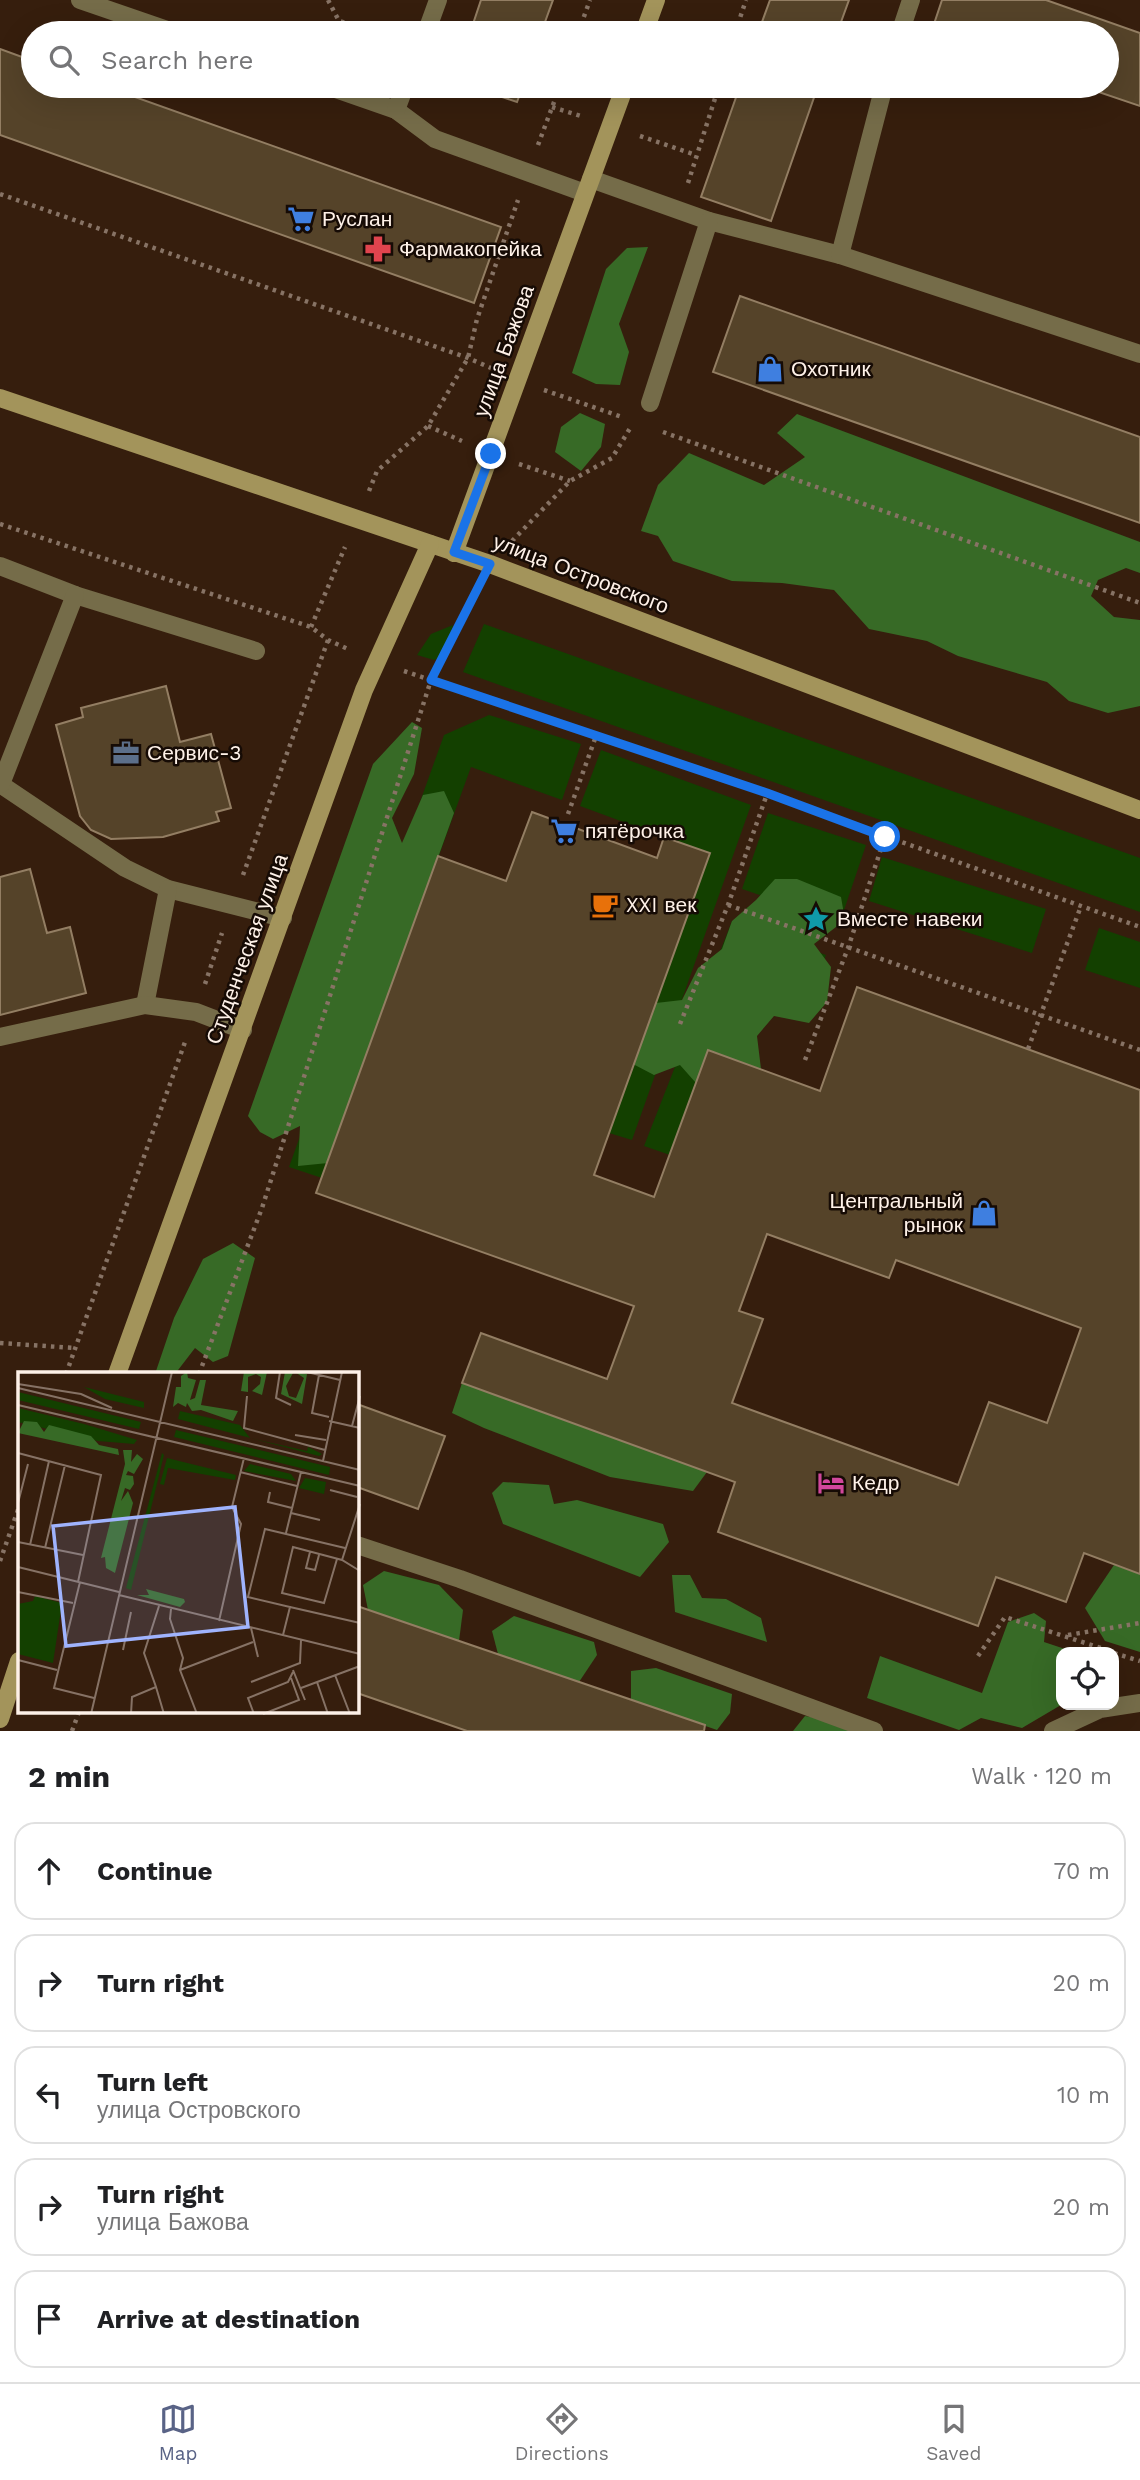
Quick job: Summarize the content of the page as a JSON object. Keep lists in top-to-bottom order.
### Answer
{
  "streets": {
    "street": ["улица Бажова", "улица Островского", "Студенческая улица"]
  },
  "crossings": [
    ["улица Бажова", "улица Островского"],
    ["улица Островского", "Студенческая улица"]
  ],
  "places": {
    "supermarket": ["Руслан", "пятёрочка"],
    "pharmacy": ["Фармакопейка"],
    "shop": ["Охотник", "Центральный рынок"],
    "office": ["Сервис-3"],
    "cafe": ["XXI век"],
    "place": ["Вместе навеки"],
    "hotel": ["Кедр"]
  },
  "page": {
    "search": "Search here",
    "heading": ["2 min", "Walk · 120 m"],
    "list": [
      ["Continue", "70 m"],
      ["Turn right", "20 m"],
      ["Turn left", "улица Островского", "10 m"],
      ["Turn right", "улица Бажова", "20 m"],
      "Arrive at destination"
    ],
    "nav": ["Map", "Directions", "Saved"]
  }
}
